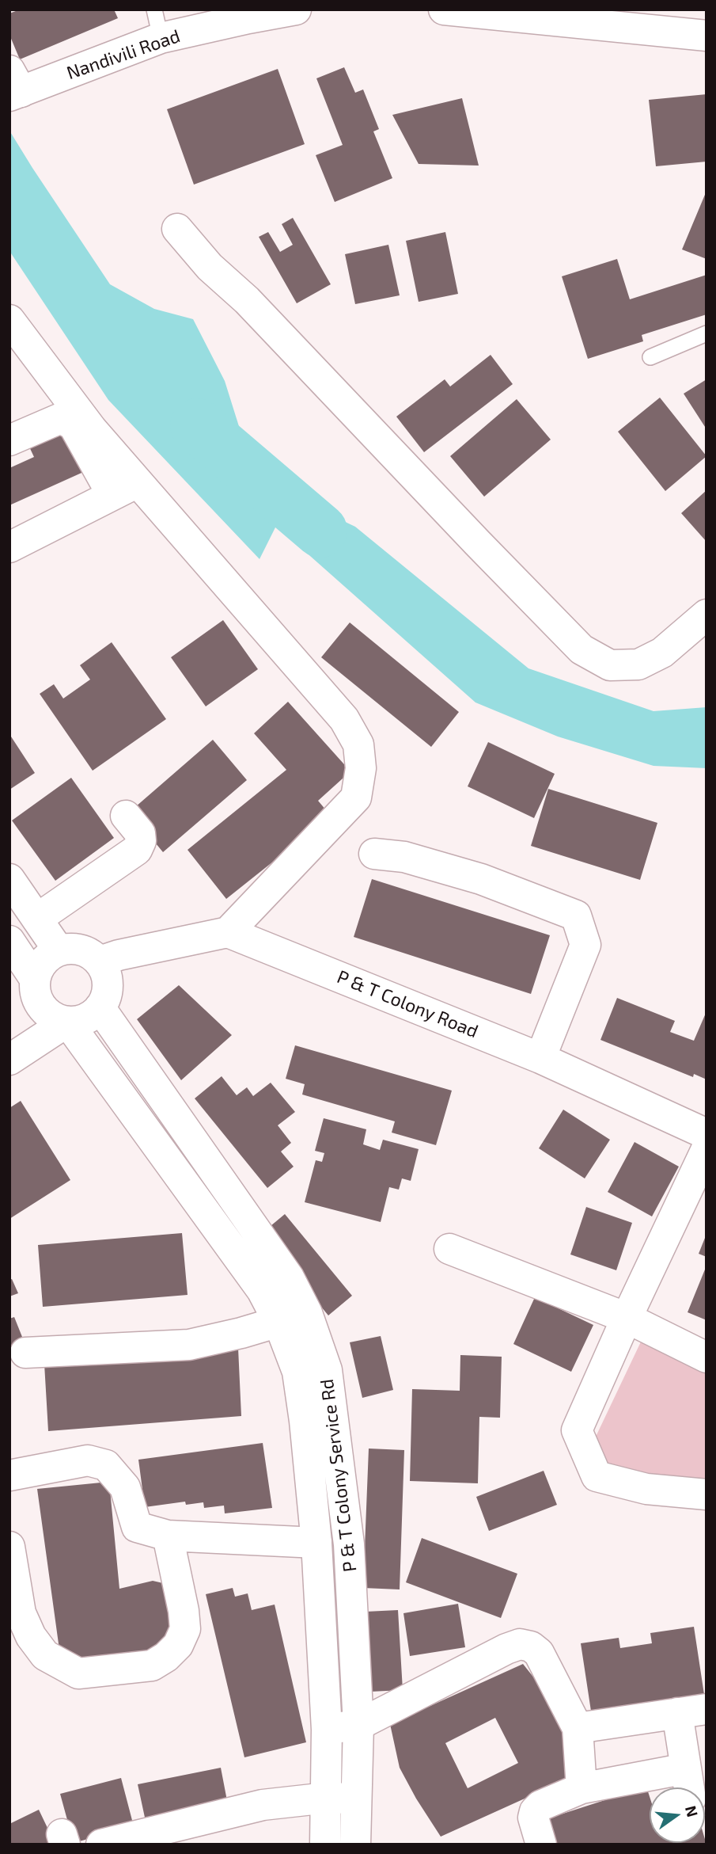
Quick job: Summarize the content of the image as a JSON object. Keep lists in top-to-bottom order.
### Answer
{
  "streets": {
    "street": ["Nandivili Road", "P & T Colony Road", "P & T Colony Service Rd"]
  },
  "north": "right"
}
